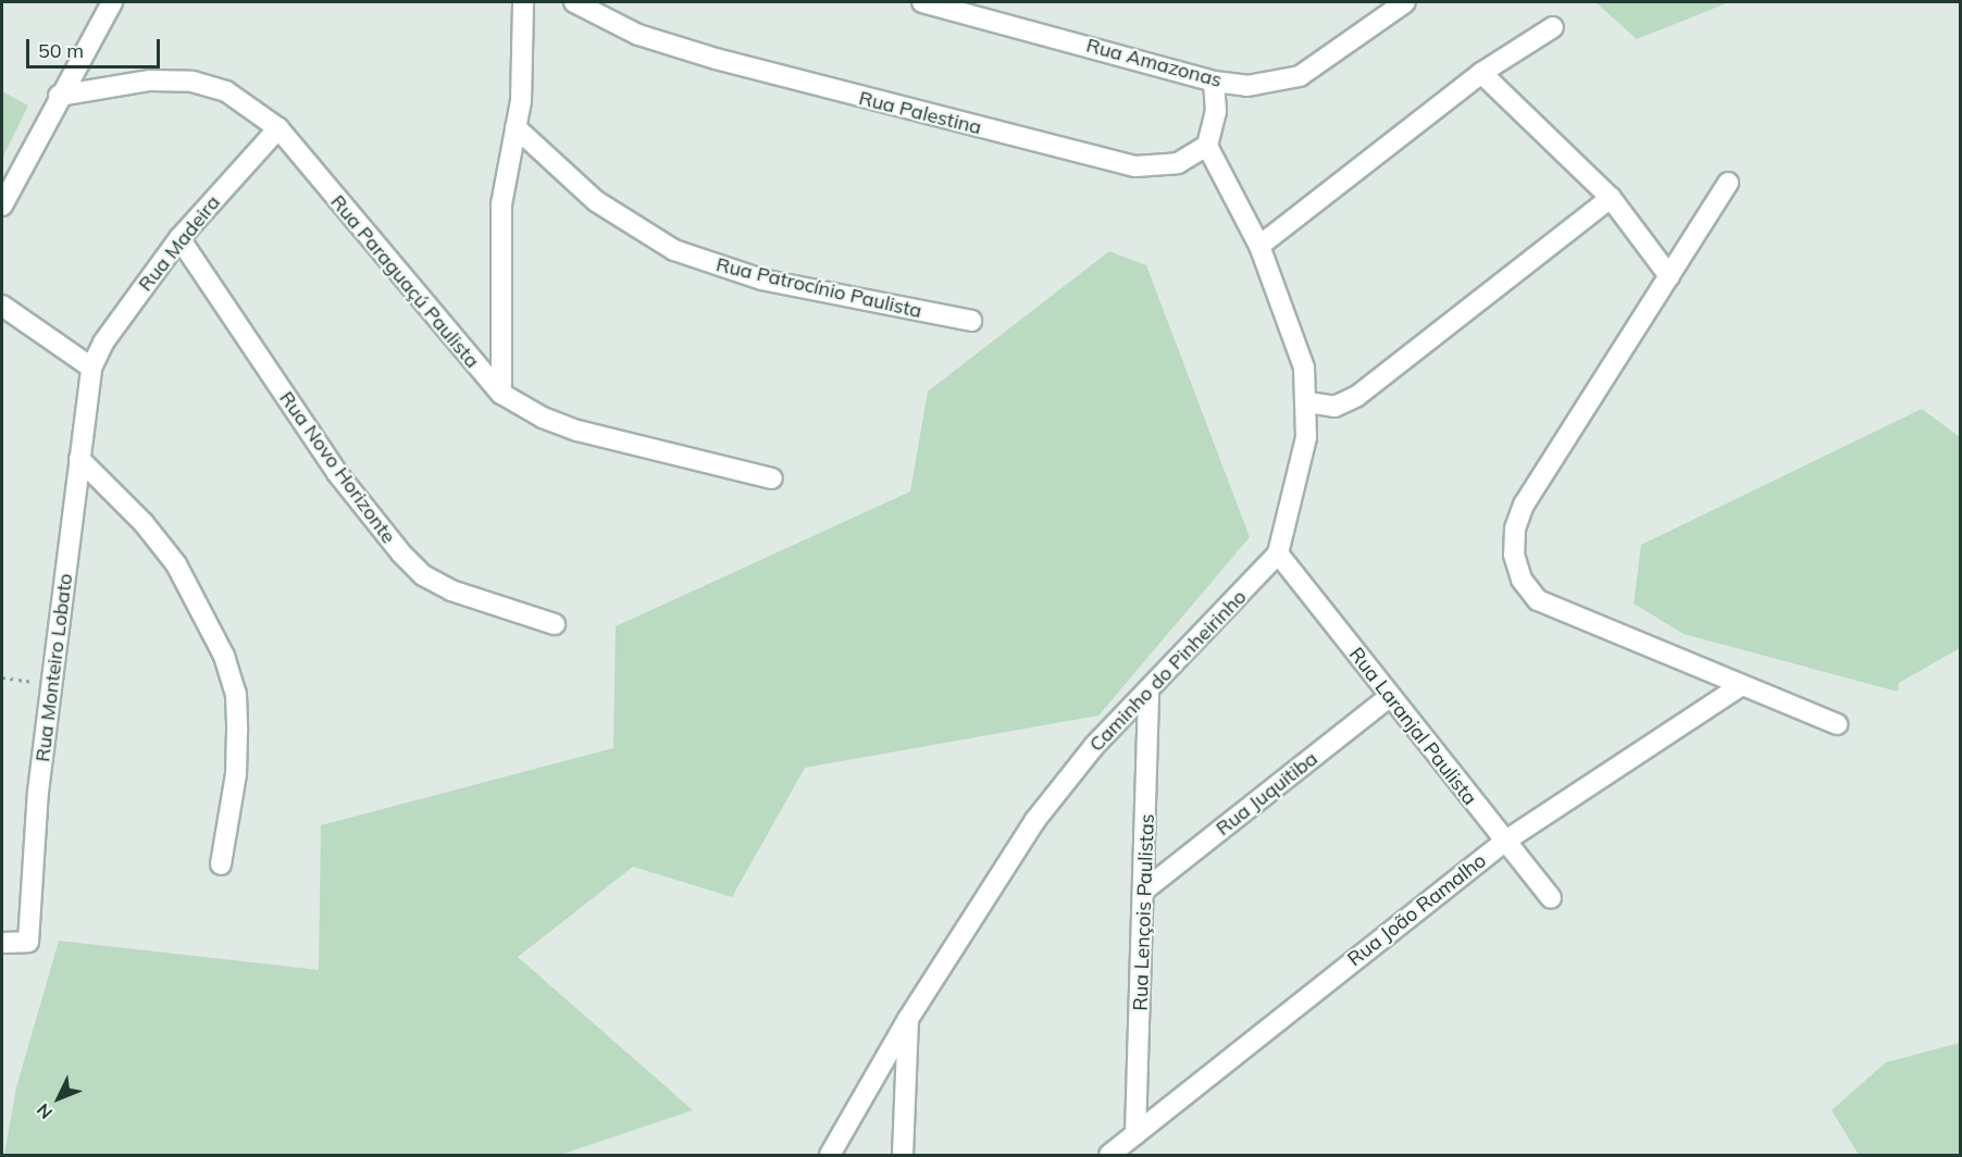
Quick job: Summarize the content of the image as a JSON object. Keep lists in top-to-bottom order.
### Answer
{
  "streets": {
    "street": [
      "Rua Amazonas",
      "Rua Palestina",
      "Rua Madeira",
      "Rua Paraguaçú Paulista",
      "Rua Patrocínio Paulista",
      "Rua Novo Horizonte",
      "Rua Monteiro Lobato",
      "Caminho do Pinheirinho",
      "Rua Laranjal Paulista",
      "Rua Juquitiba",
      "Rua João Ramalho",
      "Rua Lençois Paulistas"
    ]
  },
  "crossings": [
    ["Rua Palestina", "Caminho do Pinheirinho"],
    ["Rua Madeira", "Rua Paraguaçú Paulista"],
    ["Rua Madeira", "Rua Novo Horizonte"],
    ["Rua Madeira", "Rua Monteiro Lobato"],
    ["Caminho do Pinheirinho", "Rua Laranjal Paulista"],
    ["Caminho do Pinheirinho", "Rua Lençois Paulistas"],
    ["Rua Laranjal Paulista", "Rua Juquitiba"],
    ["Rua Laranjal Paulista", "Rua João Ramalho"],
    ["Rua Juquitiba", "Rua Lençois Paulistas"],
    ["Rua João Ramalho", "Rua Lençois Paulistas"]
  ],
  "scale_bar": "50 m",
  "north": "bottom left"
}
